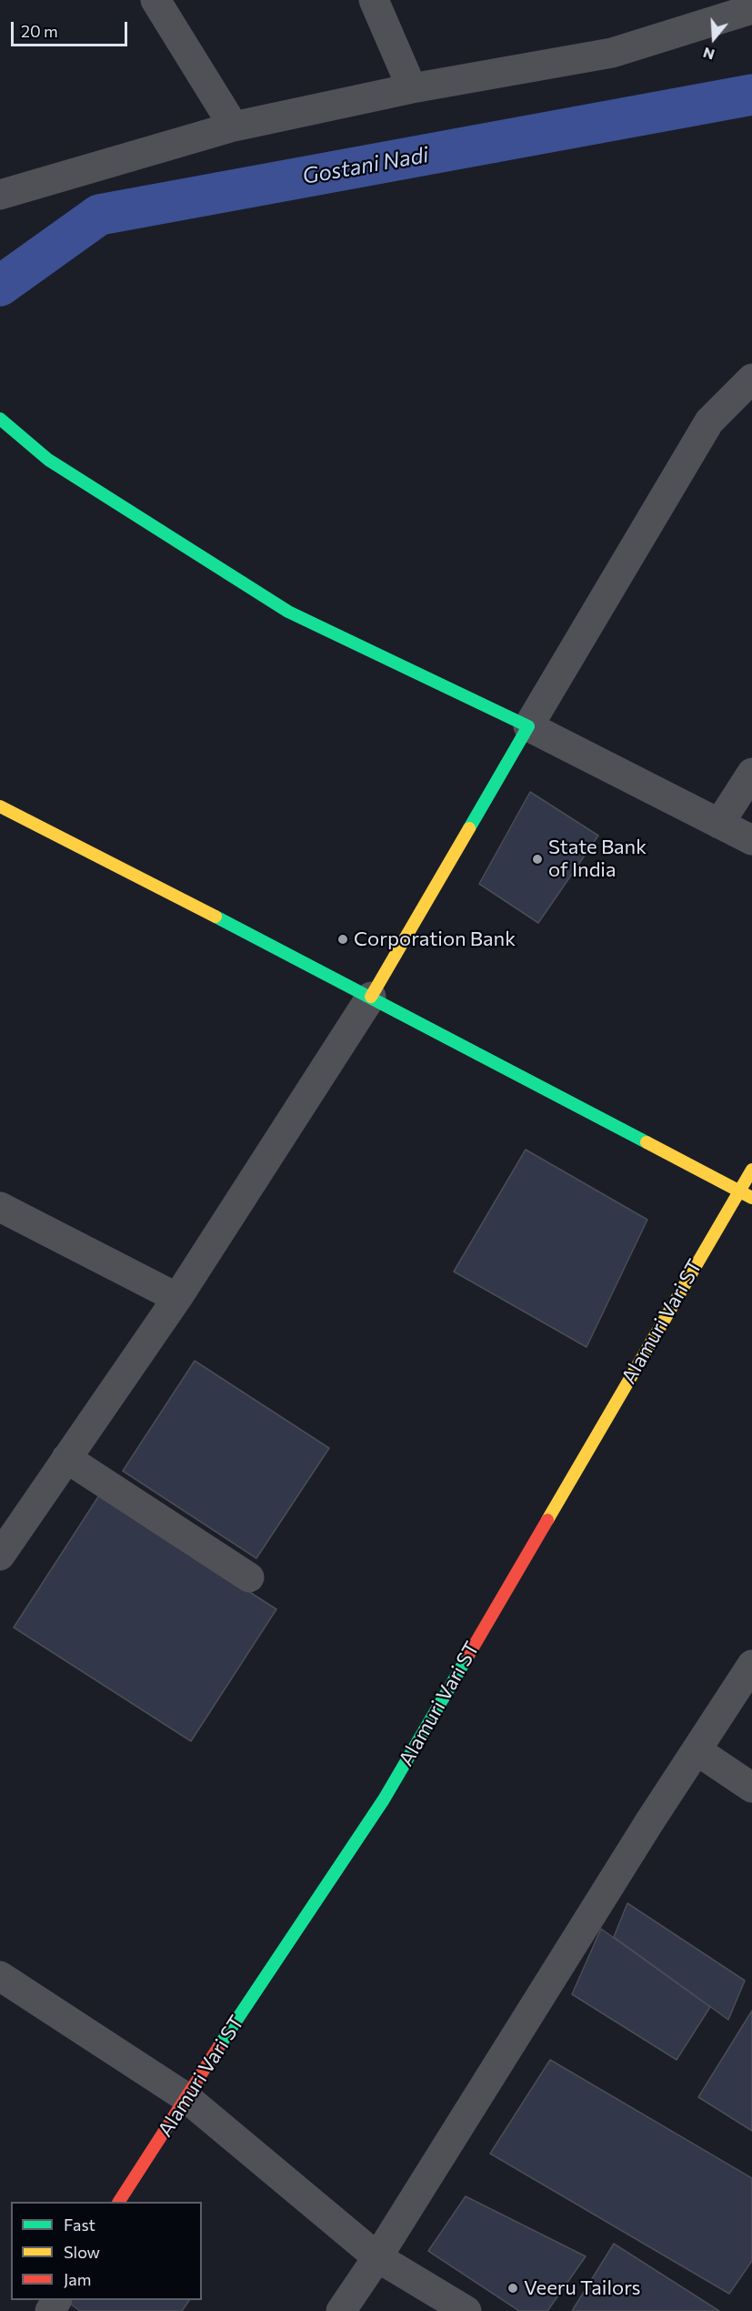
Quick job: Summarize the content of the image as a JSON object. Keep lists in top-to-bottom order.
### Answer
{
  "streets": {
    "street": ["Alamuri Vari ST"]
  },
  "water": ["Gostani Nadi"],
  "places": ["State Bank of India", "Corporation Bank", "Veeru Tailors"],
  "legend": ["Fast", "Slow", "Jam"],
  "scale_bar": "20 m",
  "north": "bottom"
}
